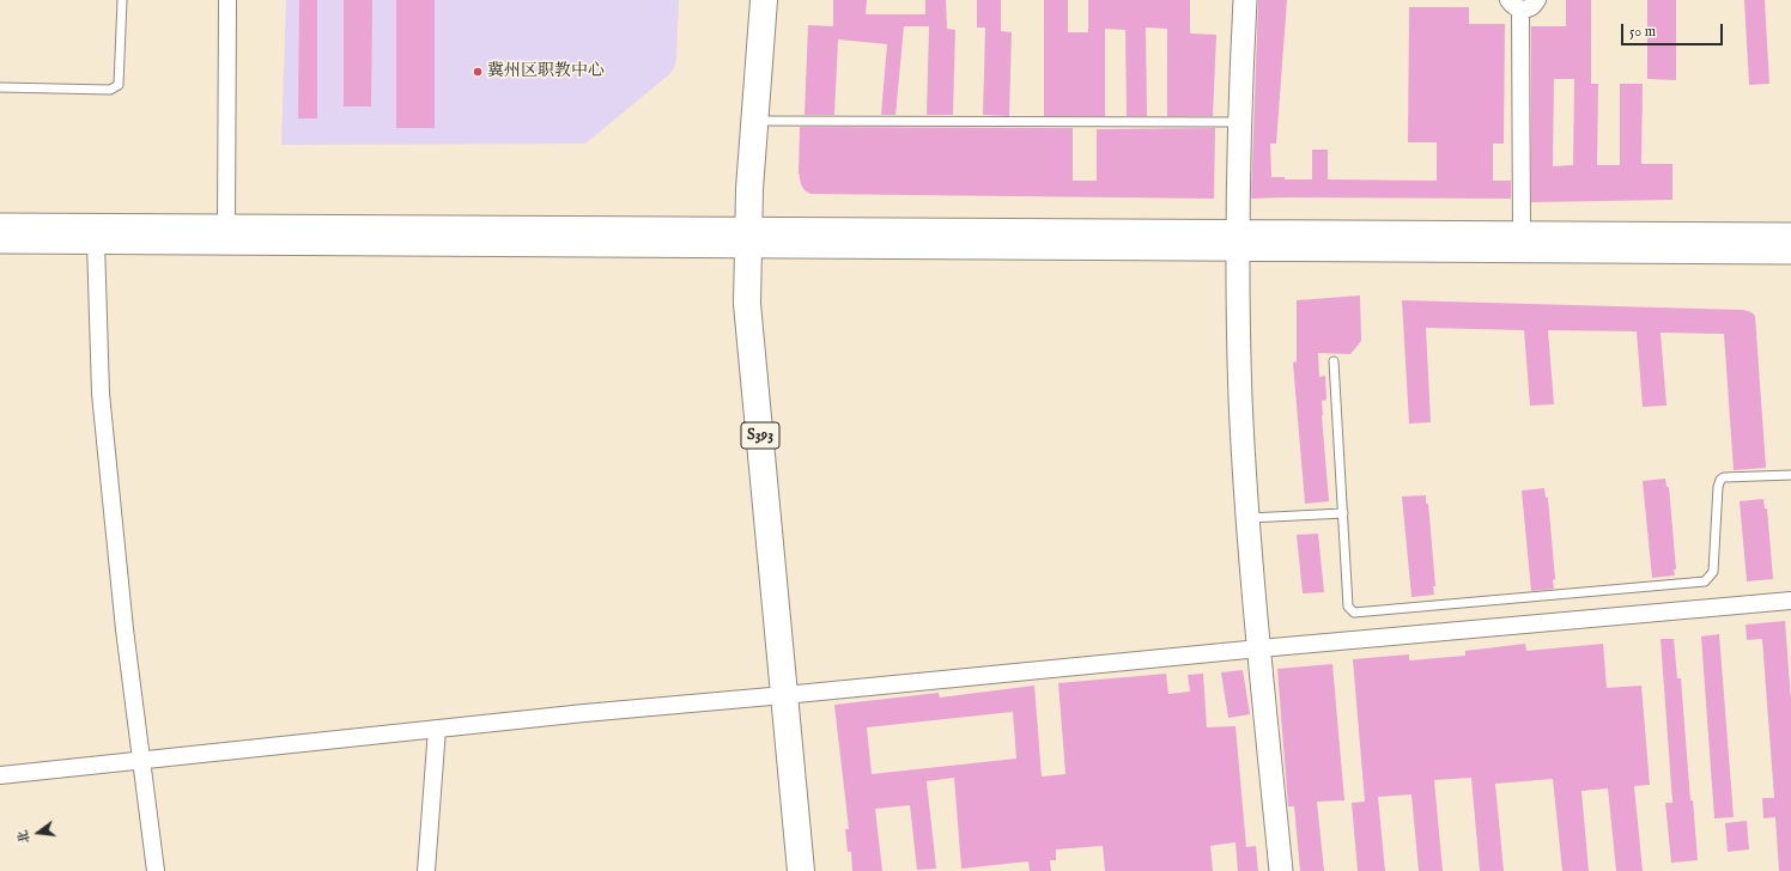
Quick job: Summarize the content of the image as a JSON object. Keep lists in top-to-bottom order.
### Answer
{
  "streets": {
    "main road": ["S393"]
  },
  "places": ["冀州区职教中心"],
  "scale_bar": "50 m",
  "north": "left"
}
